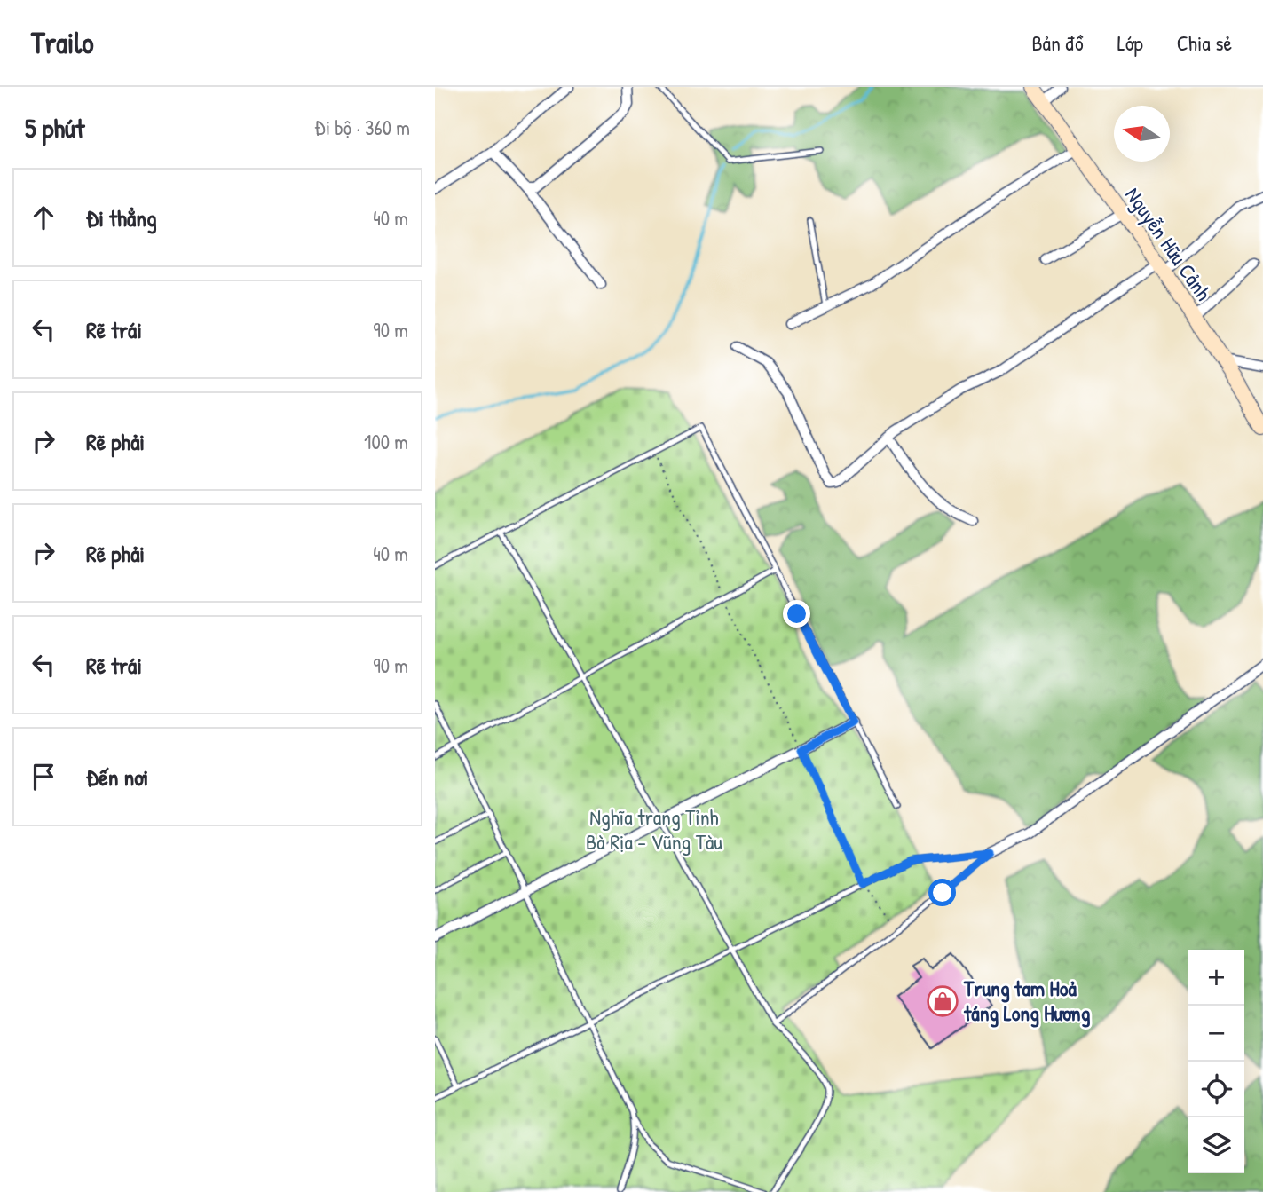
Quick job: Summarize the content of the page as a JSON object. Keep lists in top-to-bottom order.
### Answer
{
  "streets": {
    "main road": ["Nguyễn Hữu Cảnh"]
  },
  "parks": ["Nghĩa trang Tỉnh Bà Rịa - Vũng Tàu"],
  "places": {
    "shop": ["Trung tam Hoả táng Long Hương"]
  },
  "north": "left",
  "page": {
    "header": "Trailo",
    "nav": ["Bản đồ", "Lớp", "Chia sẻ"],
    "heading": ["5 phút", "Đi bộ · 360 m"],
    "list": [
      ["Đi thẳng", "40 m"],
      ["Rẽ trái", "90 m"],
      ["Rẽ phải", "100 m"],
      ["Rẽ phải", "40 m"],
      ["Rẽ trái", "90 m"],
      "Đến nơi"
    ],
    "map_buttons": ["+", "−"]
  }
}
